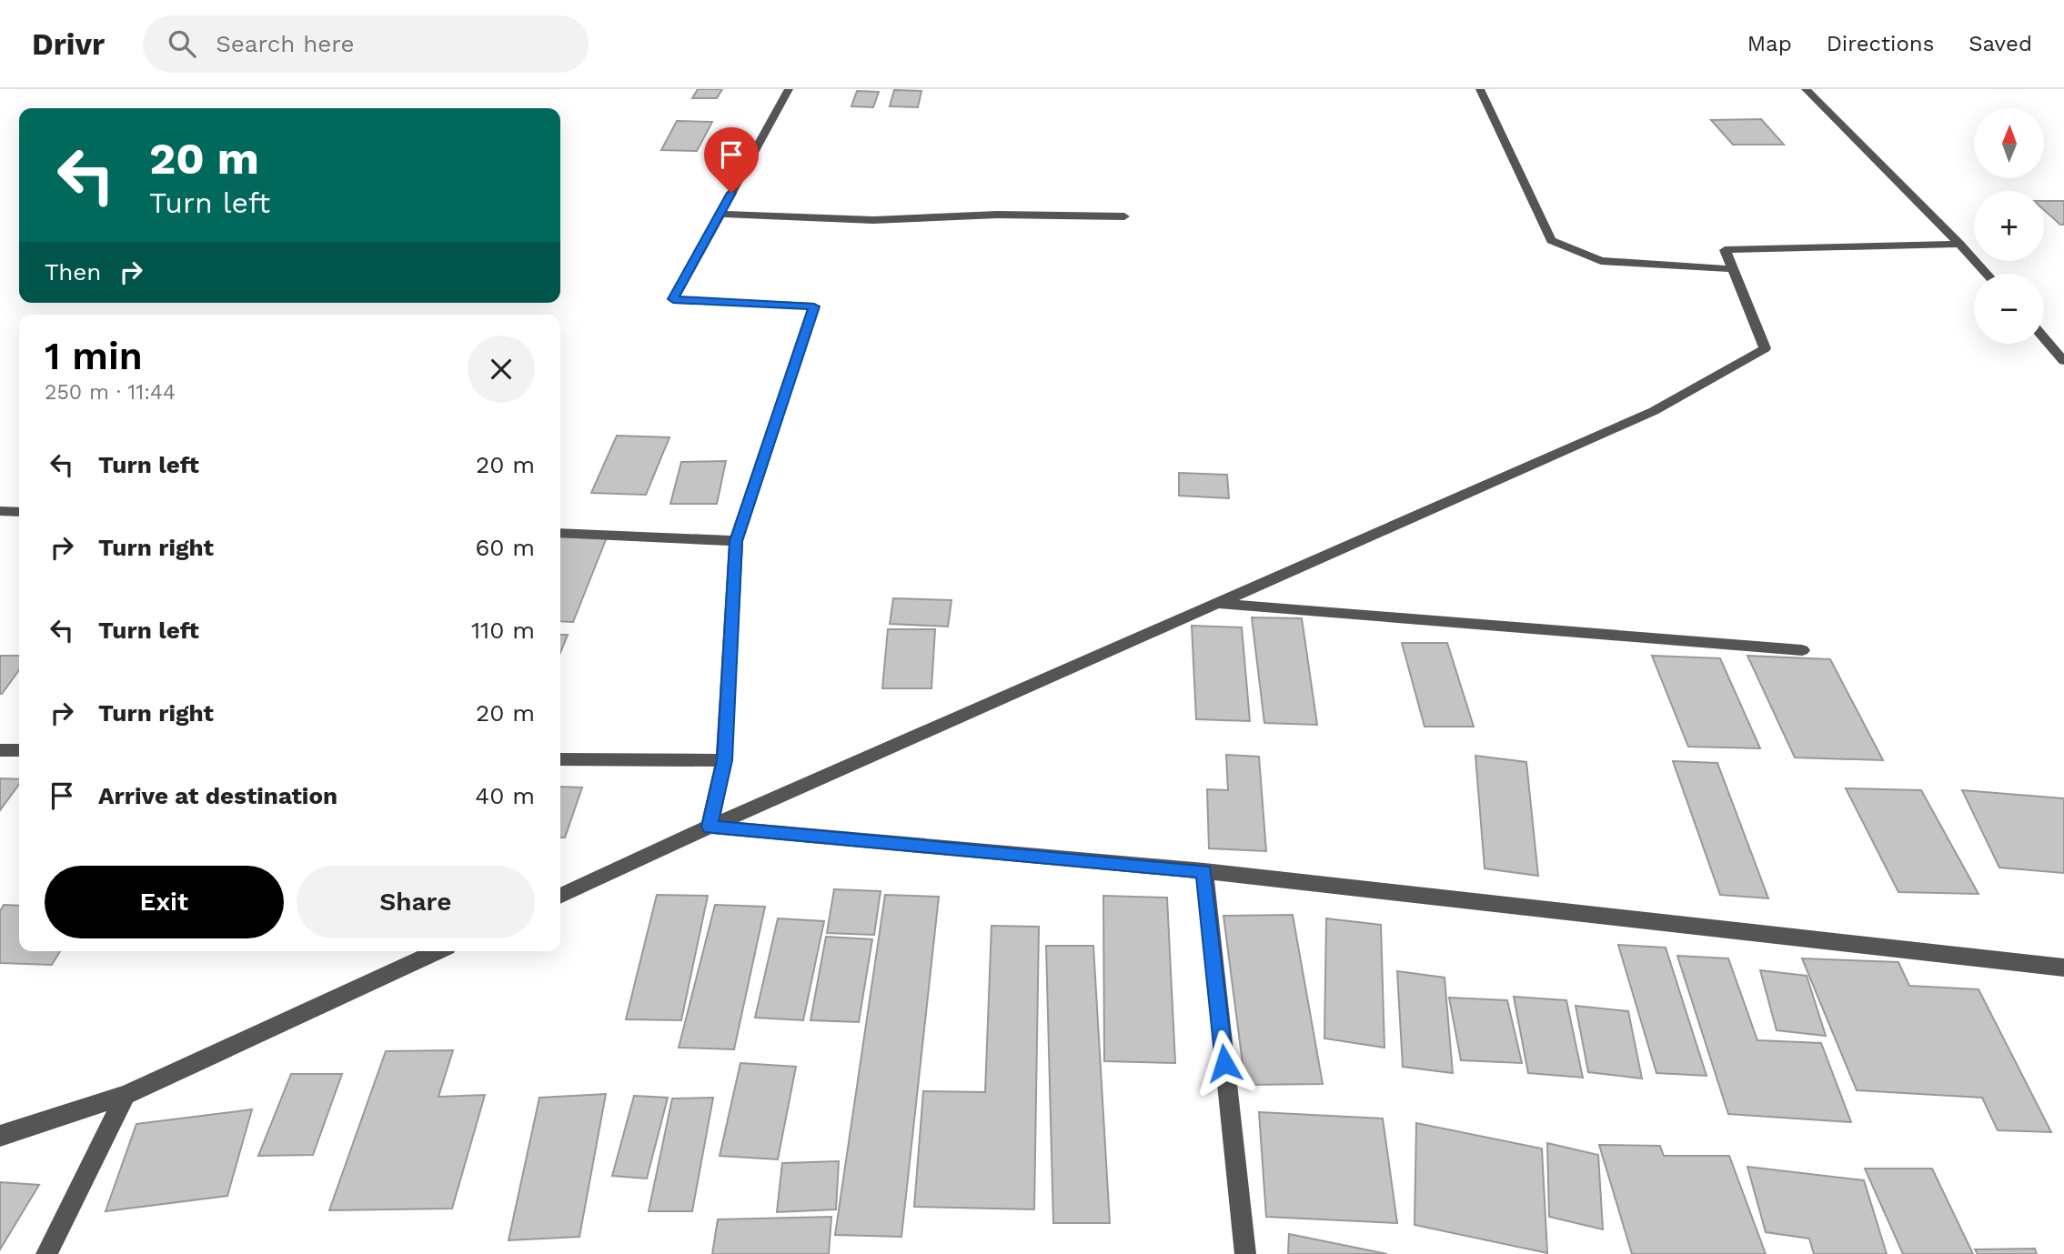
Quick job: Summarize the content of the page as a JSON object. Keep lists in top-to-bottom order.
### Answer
{
  "north": "top",
  "page": {
    "header": "Drivr",
    "search": "Search here",
    "nav": ["Map", "Directions", "Saved"],
    "map_buttons": ["+", "−"],
    "turn": ["20 m", "Turn left"],
    "then": "Then",
    "heading": ["1 min", "250 m · 11:44"],
    "list": [
      {
        "name": "Turn left",
        "value": "20 m"
      },
      {
        "name": "Turn right",
        "value": "60 m"
      },
      {
        "name": "Turn left",
        "value": "110 m"
      },
      {
        "name": "Turn right",
        "value": "20 m"
      },
      {
        "name": "Arrive at destination",
        "value": "40 m"
      }
    ],
    "buttons": ["Exit", "Share"]
  }
}
